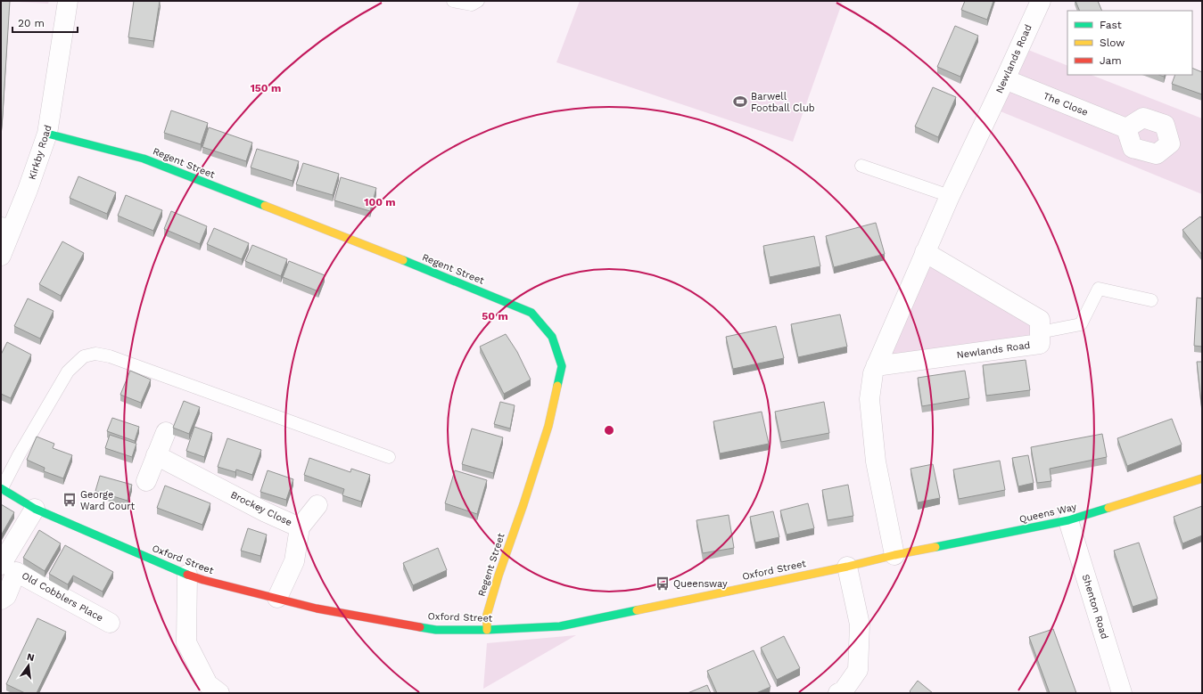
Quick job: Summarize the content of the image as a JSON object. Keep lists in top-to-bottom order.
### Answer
{
  "streets": {
    "street": [
      "Newlands Road",
      "The Close",
      "Kirkby Road",
      "Regent Street",
      "Brockey Close",
      "Queens Way",
      "Oxford Street",
      "Old Cobblers Place",
      "Shenton Road"
    ]
  },
  "crossings": [
    ["Newlands Road", "The Close"],
    ["Newlands Road", "Queens Way"],
    ["Newlands Road", "Oxford Street"],
    ["Kirkby Road", "Regent Street"],
    ["Regent Street", "Oxford Street"],
    ["Brockey Close", "Oxford Street"],
    ["Queens Way", "Oxford Street"],
    ["Queens Way", "Shenton Road"],
    ["Oxford Street", "Old Cobblers Place"]
  ],
  "places": {
    "sports": ["Barwell Football Club"],
    "bus stop": ["George Ward Court", "Queensway"]
  },
  "legend": ["Fast", "Slow", "Jam"],
  "scale_bar": "20 m",
  "north": "top",
  "rings": ["150 m", "100 m", "50 m"]
}
